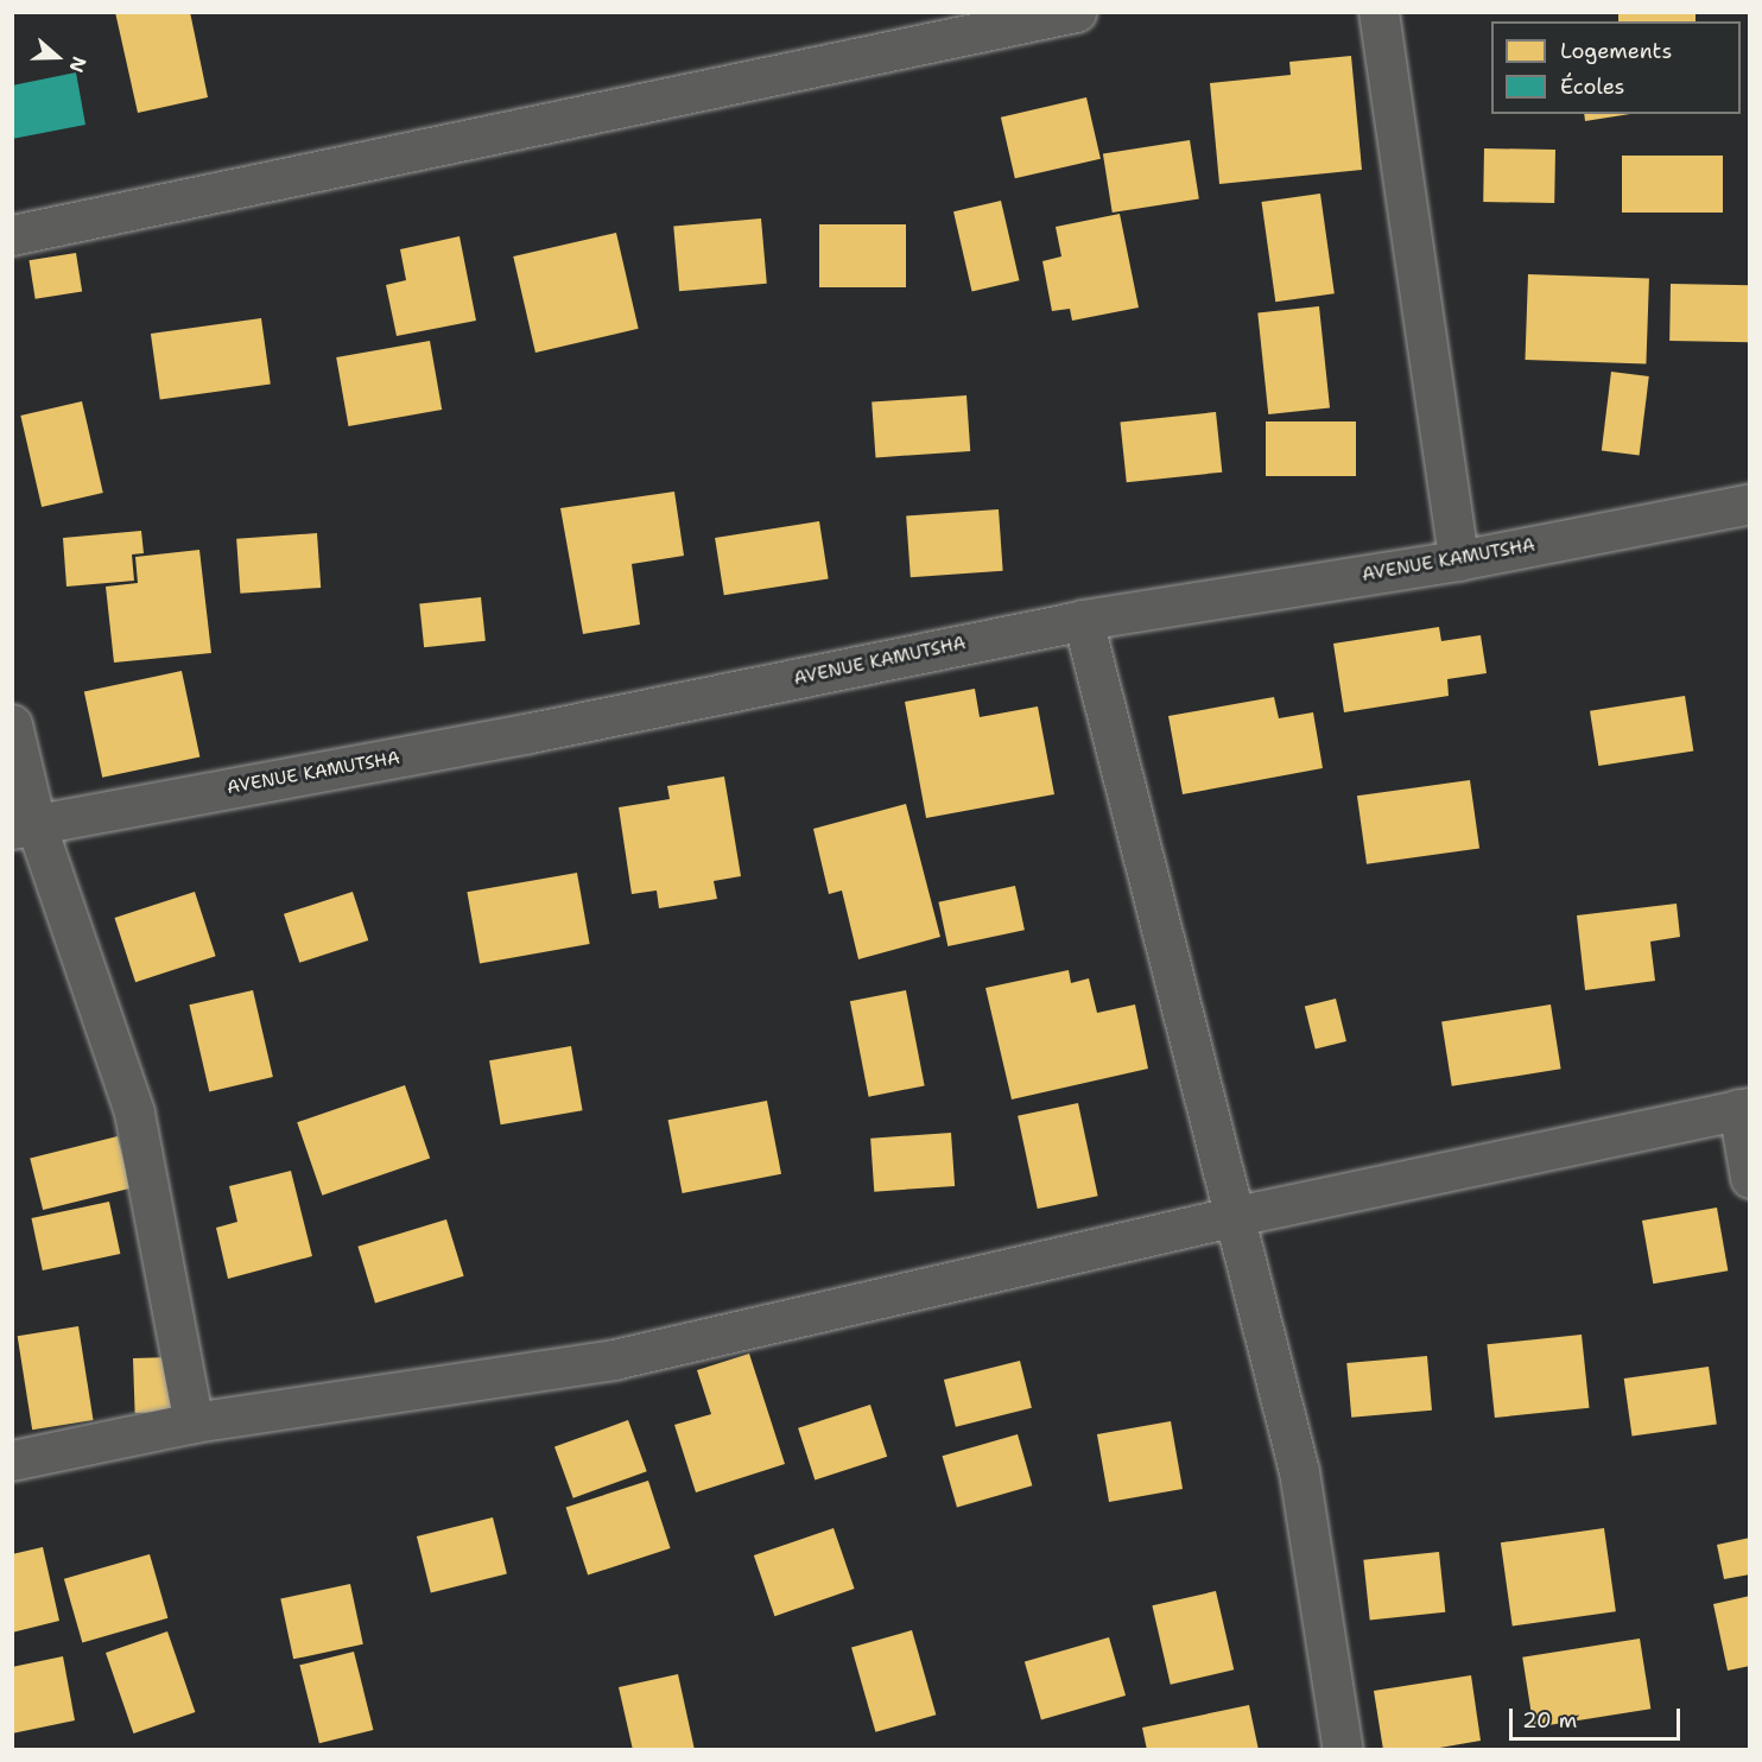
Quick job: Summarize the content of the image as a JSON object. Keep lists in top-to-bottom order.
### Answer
{
  "streets": {
    "street": ["AVENUE KAMUTSHA"]
  },
  "legend": ["Logements", "Écoles"],
  "scale_bar": "20 m",
  "north": "right"
}
